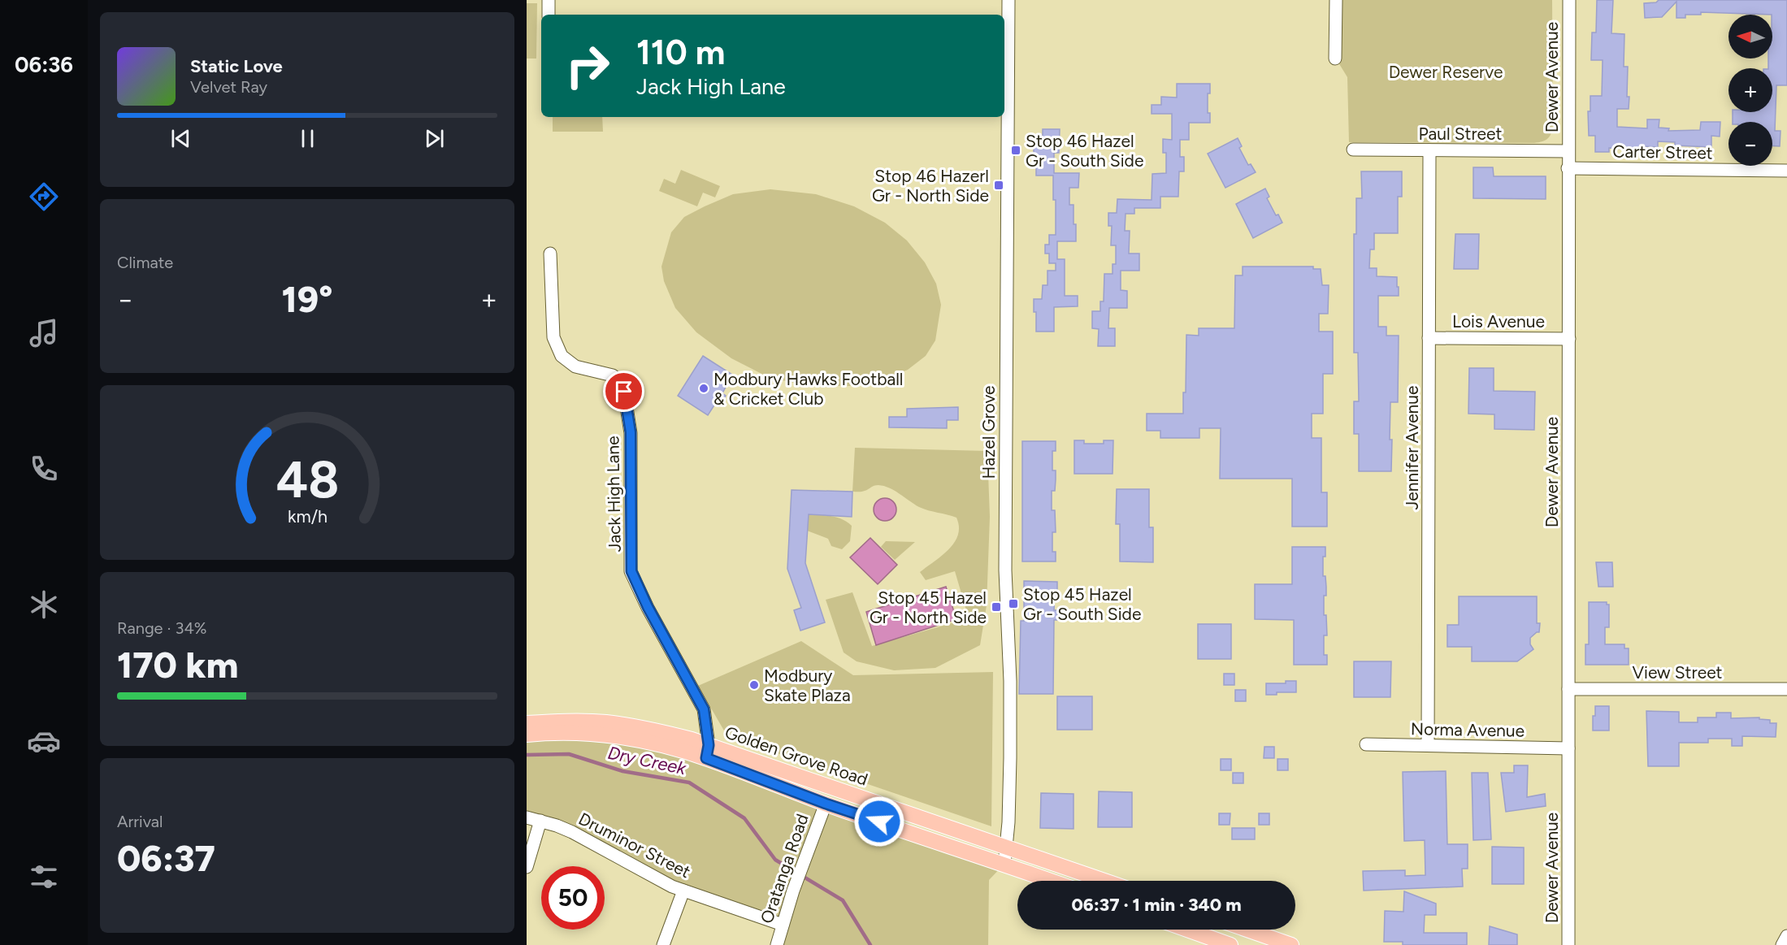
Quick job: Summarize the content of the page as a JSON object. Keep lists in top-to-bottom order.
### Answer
{
  "streets": {
    "main road": ["Golden Grove Road"],
    "street": [
      "Dewer Avenue",
      "Paul Street",
      "Carter Street",
      "Lois Avenue",
      "Hazel Grove",
      "Jennifer Avenue",
      "Jack High Lane",
      "View Street",
      "Norma Avenue",
      "Druminor Street",
      "Oratanga Road"
    ]
  },
  "crossings": [
    ["Dewer Avenue", "Paul Street"],
    ["Dewer Avenue", "Carter Street"],
    ["Dewer Avenue", "Lois Avenue"],
    ["Dewer Avenue", "View Street"],
    ["Dewer Avenue", "Norma Avenue"],
    ["Paul Street", "Jennifer Avenue"],
    ["Lois Avenue", "Jennifer Avenue"],
    ["Hazel Grove", "Golden Grove Road"],
    ["Jennifer Avenue", "Norma Avenue"],
    ["Jack High Lane", "Golden Grove Road"],
    ["Golden Grove Road", "Oratanga Road"],
    ["Druminor Street", "Oratanga Road"]
  ],
  "water": ["Dry Creek"],
  "parks": ["Dewer Reserve"],
  "places": {
    "transit": [
      "Stop 46 Hazel Gr - South Side",
      "Stop 46 Hazerl Gr - North Side",
      "Stop 45 Hazel Gr - South Side",
      "Stop 45 Hazel Gr - North Side"
    ],
    "other": ["Modbury Hawks Football & Cricket Club", "Modbury Skate Plaza"]
  },
  "north": "left",
  "page": {
    "tabs": "06:36",
    "map_buttons": ["+", "−"],
    "turn": ["110 m", "Jack High Lane"],
    "song": ["Static Love", "Velvet Ray"],
    "tile": [
      "Climate",
      ["Range · 34%", "170 km"],
      ["Arrival", "06:37"]
    ],
    "heat": ["−", "19°", "+"],
    "limit": "50",
    "trip": "06:37 · 1 min · 340 m",
    "gauge": ["48", "km/h"]
  }
}
